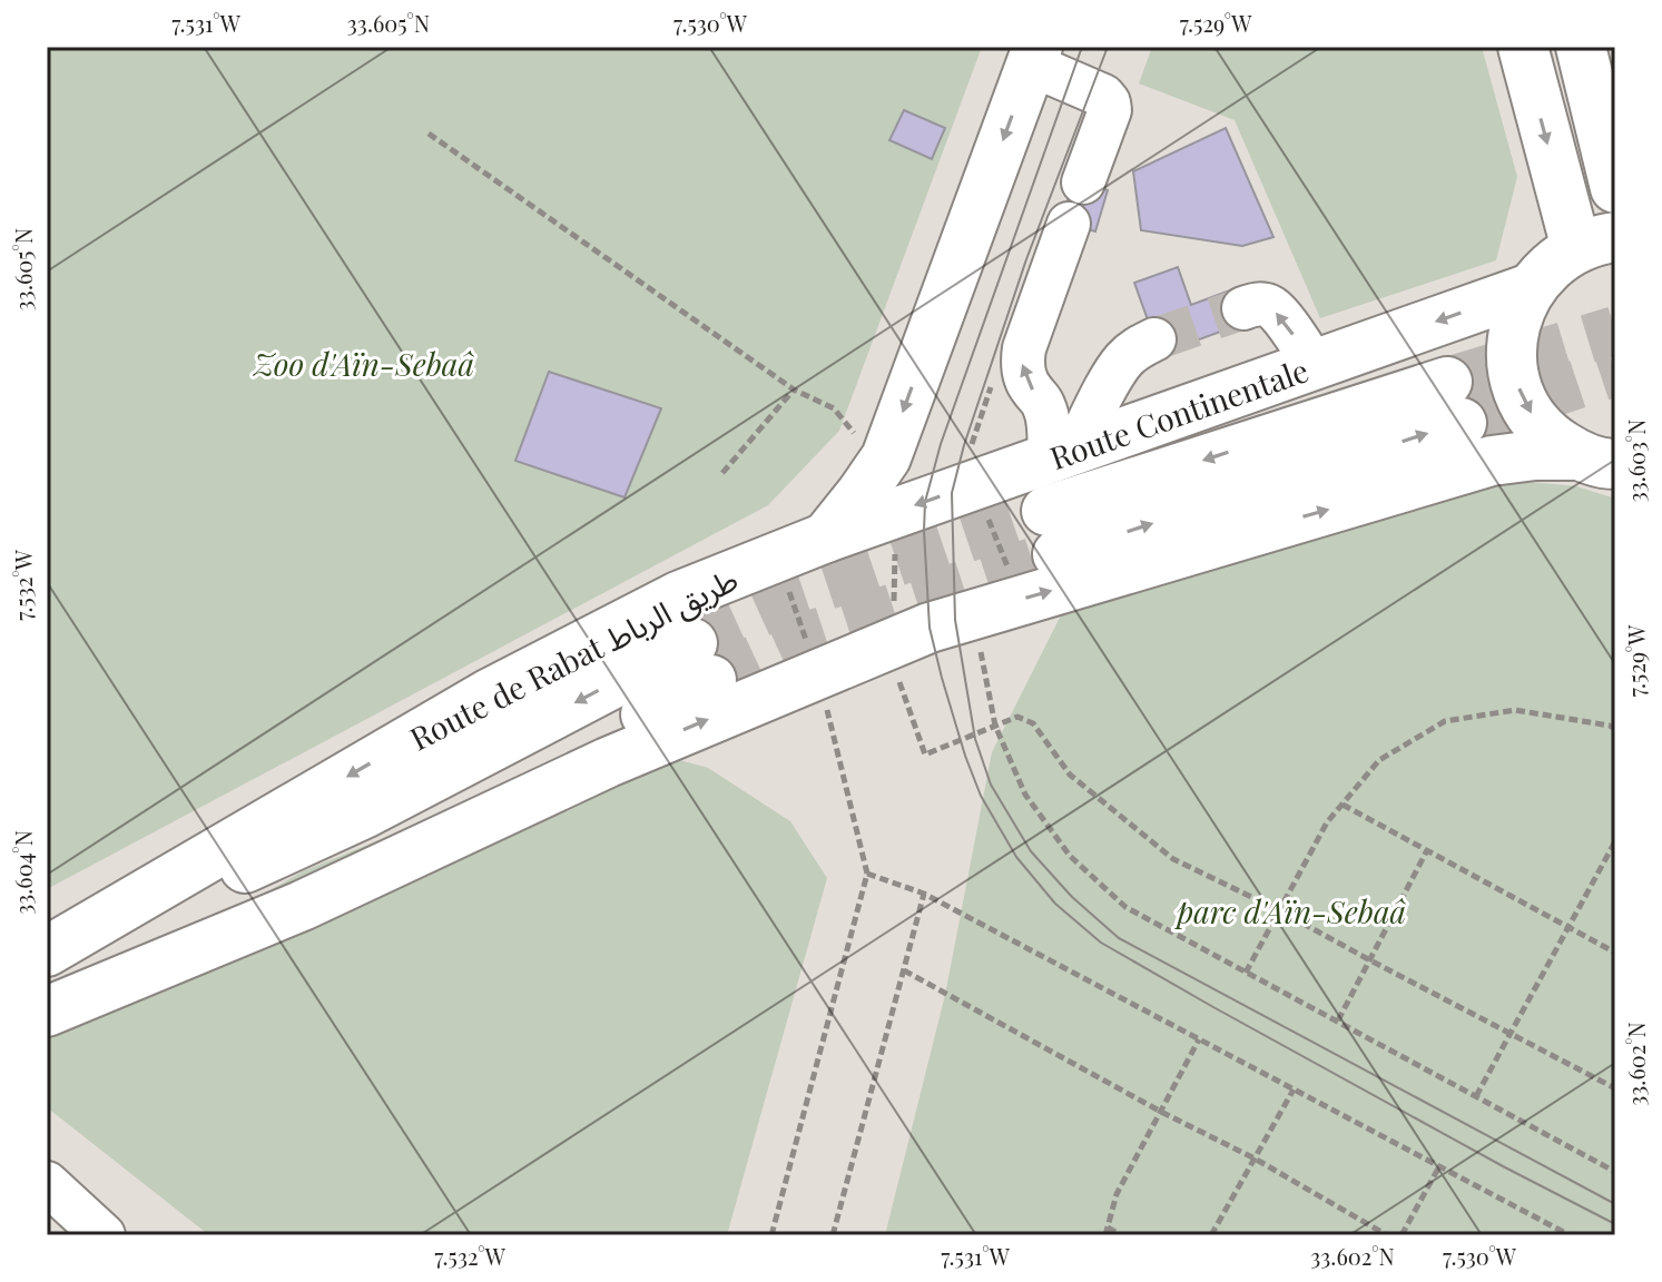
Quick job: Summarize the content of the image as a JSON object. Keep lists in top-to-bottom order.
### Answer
{
  "streets": {
    "main road": ["Route Continentale", "Route de Rabat طريق الرباط"]
  },
  "crossings": [
    ["Route Continentale", "Route de Rabat طريق الرباط"]
  ],
  "parks": ["Zoo d'Aïn-Sebaâ", "parc d'Aïn-Sebaâ"],
  "coordinates": [
    "7.531°W",
    "33.605°N",
    "7.530°W",
    "7.529°W",
    "33.603°N",
    "7.532°W",
    "33.604°N",
    "33.602°N"
  ]
}
